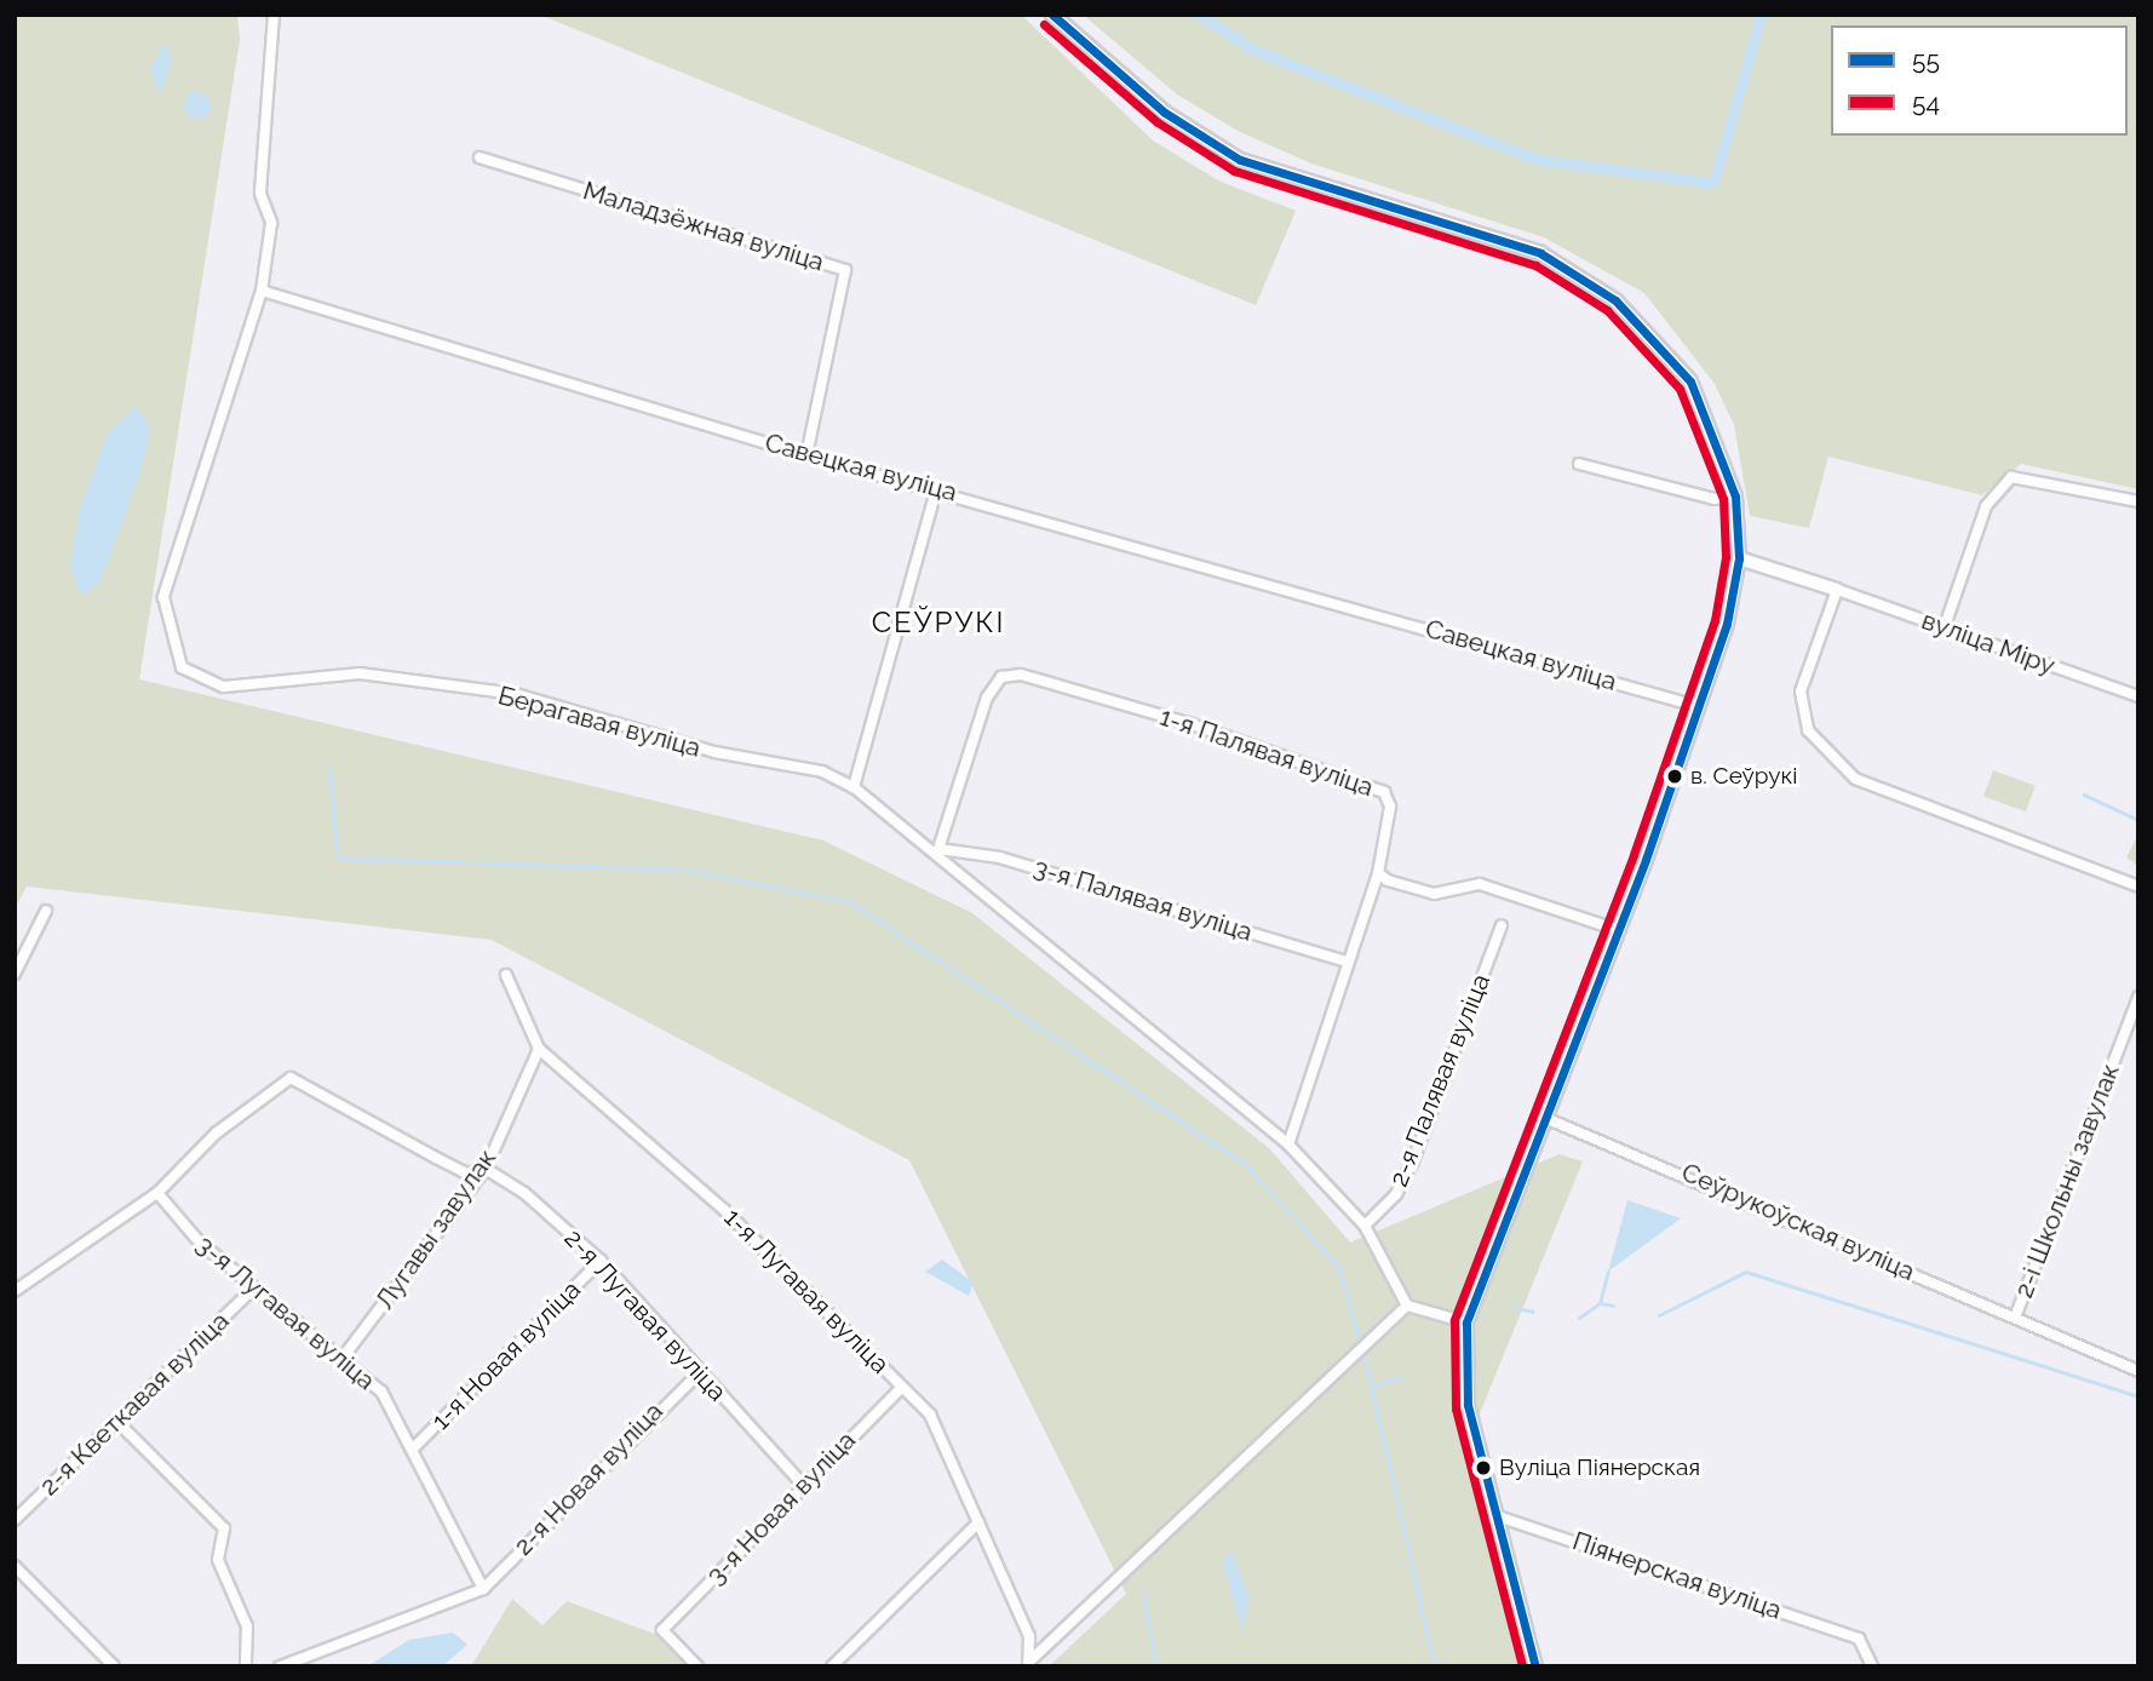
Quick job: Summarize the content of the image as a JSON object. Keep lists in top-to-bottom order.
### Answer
{
  "streets": {
    "street": [
      "Маладзёжная вуліца",
      "Савецкая вуліца",
      "вуліца Міру",
      "Берагавая вуліца",
      "1-я Палявая вуліца",
      "3-я Палявая вуліца",
      "2-я Палявая вуліца",
      "2-і Школьны завулак",
      "Сеўрукоўская вуліца",
      "Лугавы завулак",
      "1-я Лугавая вуліца",
      "3-я Лугавая вуліца",
      "2-я Лугавая вуліца",
      "1-я Новая вуліца",
      "2-я Кветкавая вуліца",
      "2-я Новая вуліца",
      "3-я Новая вуліца",
      "Піянерская вуліца"
    ]
  },
  "crossings": [
    ["Маладзёжная вуліца", "Савецкая вуліца"],
    ["Савецкая вуліца", "Берагавая вуліца"],
    ["1-я Палявая вуліца", "3-я Палявая вуліца"],
    ["2-і Школьны завулак", "Сеўрукоўская вуліца"],
    ["Лугавы завулак", "1-я Лугавая вуліца"],
    ["Лугавы завулак", "3-я Лугавая вуліца"],
    ["Лугавы завулак", "2-я Лугавая вуліца"],
    ["1-я Лугавая вуліца", "3-я Новая вуліца"],
    ["3-я Лугавая вуліца", "1-я Новая вуліца"],
    ["3-я Лугавая вуліца", "2-я Кветкавая вуліца"],
    ["3-я Лугавая вуліца", "2-я Новая вуліца"],
    ["2-я Лугавая вуліца", "1-я Новая вуліца"],
    ["2-я Лугавая вуліца", "2-я Новая вуліца"],
    ["2-я Лугавая вуліца", "3-я Новая вуліца"]
  ],
  "districts": ["СЕЎРУКІ"],
  "places": ["в. Сеўрукі", "Вуліца Піянерская"],
  "lines": ["transit line 55", "transit line 54"],
  "legend": ["55", "54"]
}
